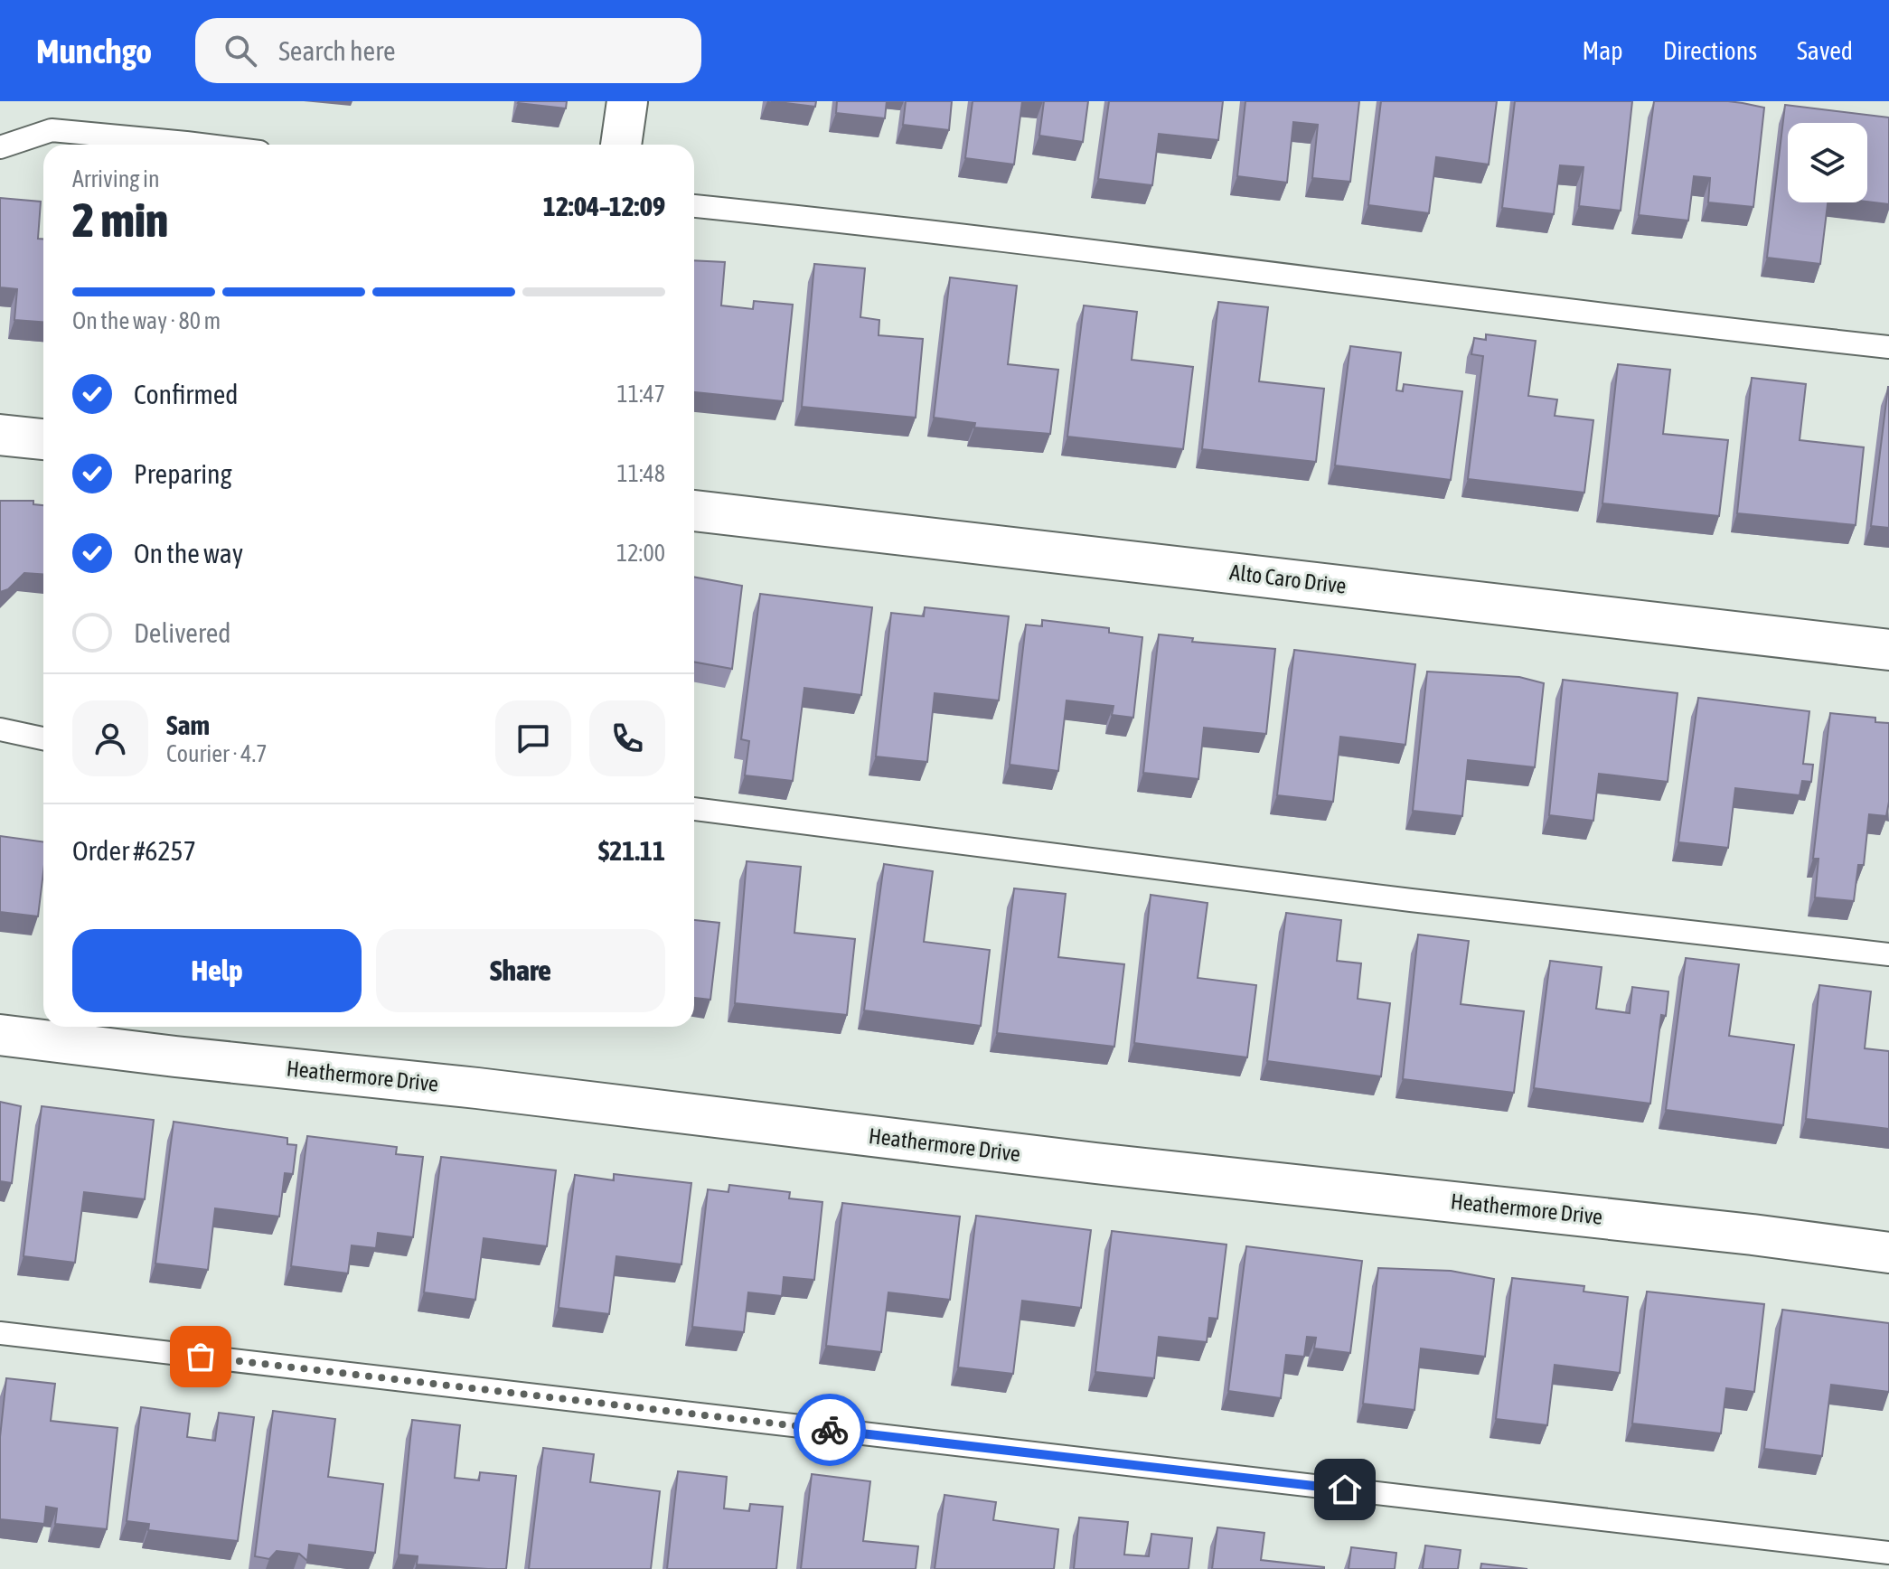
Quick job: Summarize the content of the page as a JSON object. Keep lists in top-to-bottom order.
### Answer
{
  "streets": {
    "street": ["Alto Caro Drive", "Heathermore Drive"]
  },
  "page": {
    "header": "Munchgo",
    "search": "Search here",
    "nav": ["Map", "Directions", "Saved"],
    "heading": ["2 min", "Arriving in", "12:04–12:09"],
    "panel": [
      "Sam",
      "Courier · 4.7",
      "Order #6257",
      "$21.11"
    ],
    "bar": "On the way · 80 m",
    "list": [
      ["Confirmed", "11:47"],
      ["Preparing", "11:48"],
      ["On the way", "12:00"],
      "Delivered"
    ],
    "buttons": ["Help", "Share"]
  }
}
